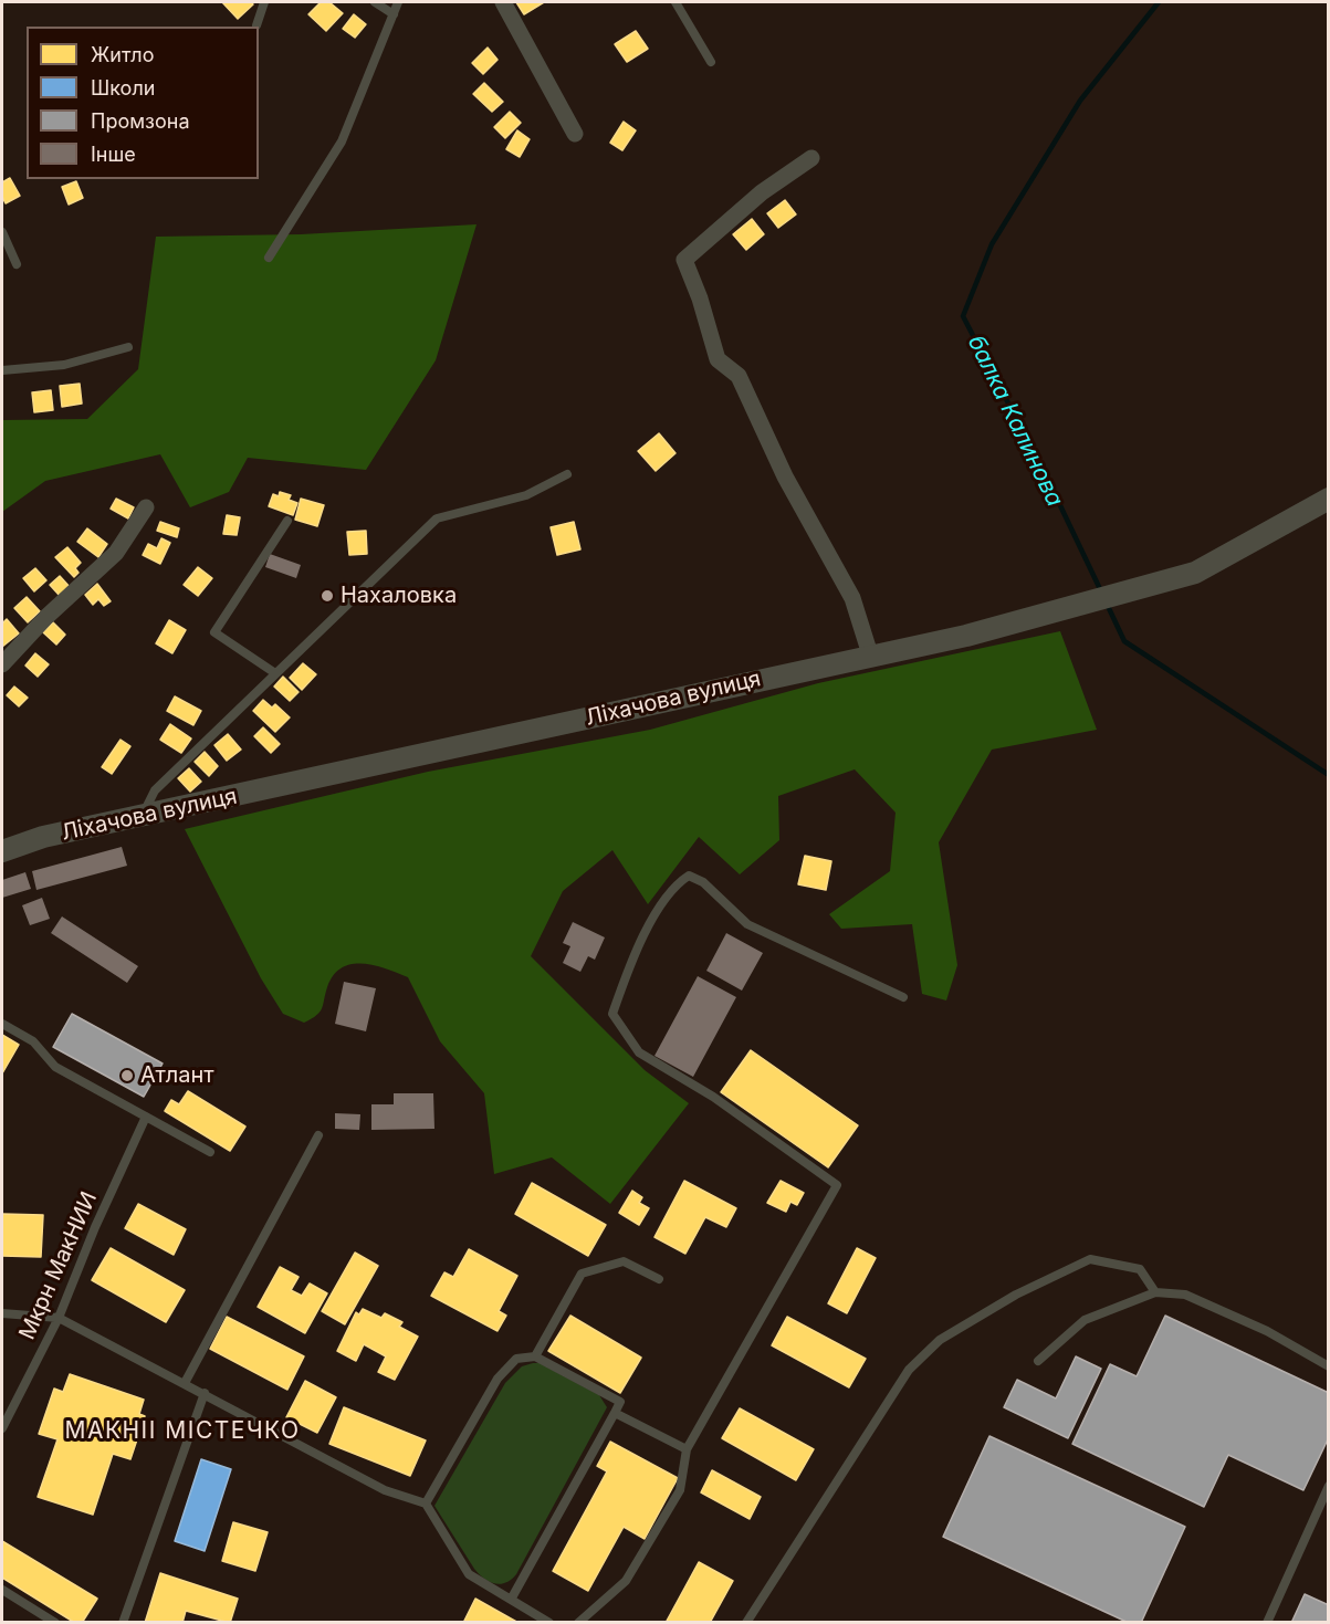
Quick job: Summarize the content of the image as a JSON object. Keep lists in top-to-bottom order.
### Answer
{
  "streets": {
    "street": ["Ліхачова вулиця"],
    "lane": ["Мкрн МакНИИ"]
  },
  "districts": ["МАКНІІ МІСТЕЧКО"],
  "water": ["балка Калинова"],
  "places": ["Нахаловка", "Атлант"],
  "legend": [
    "Житло",
    "Школи",
    "Промзона",
    "Інше"
  ]
}
